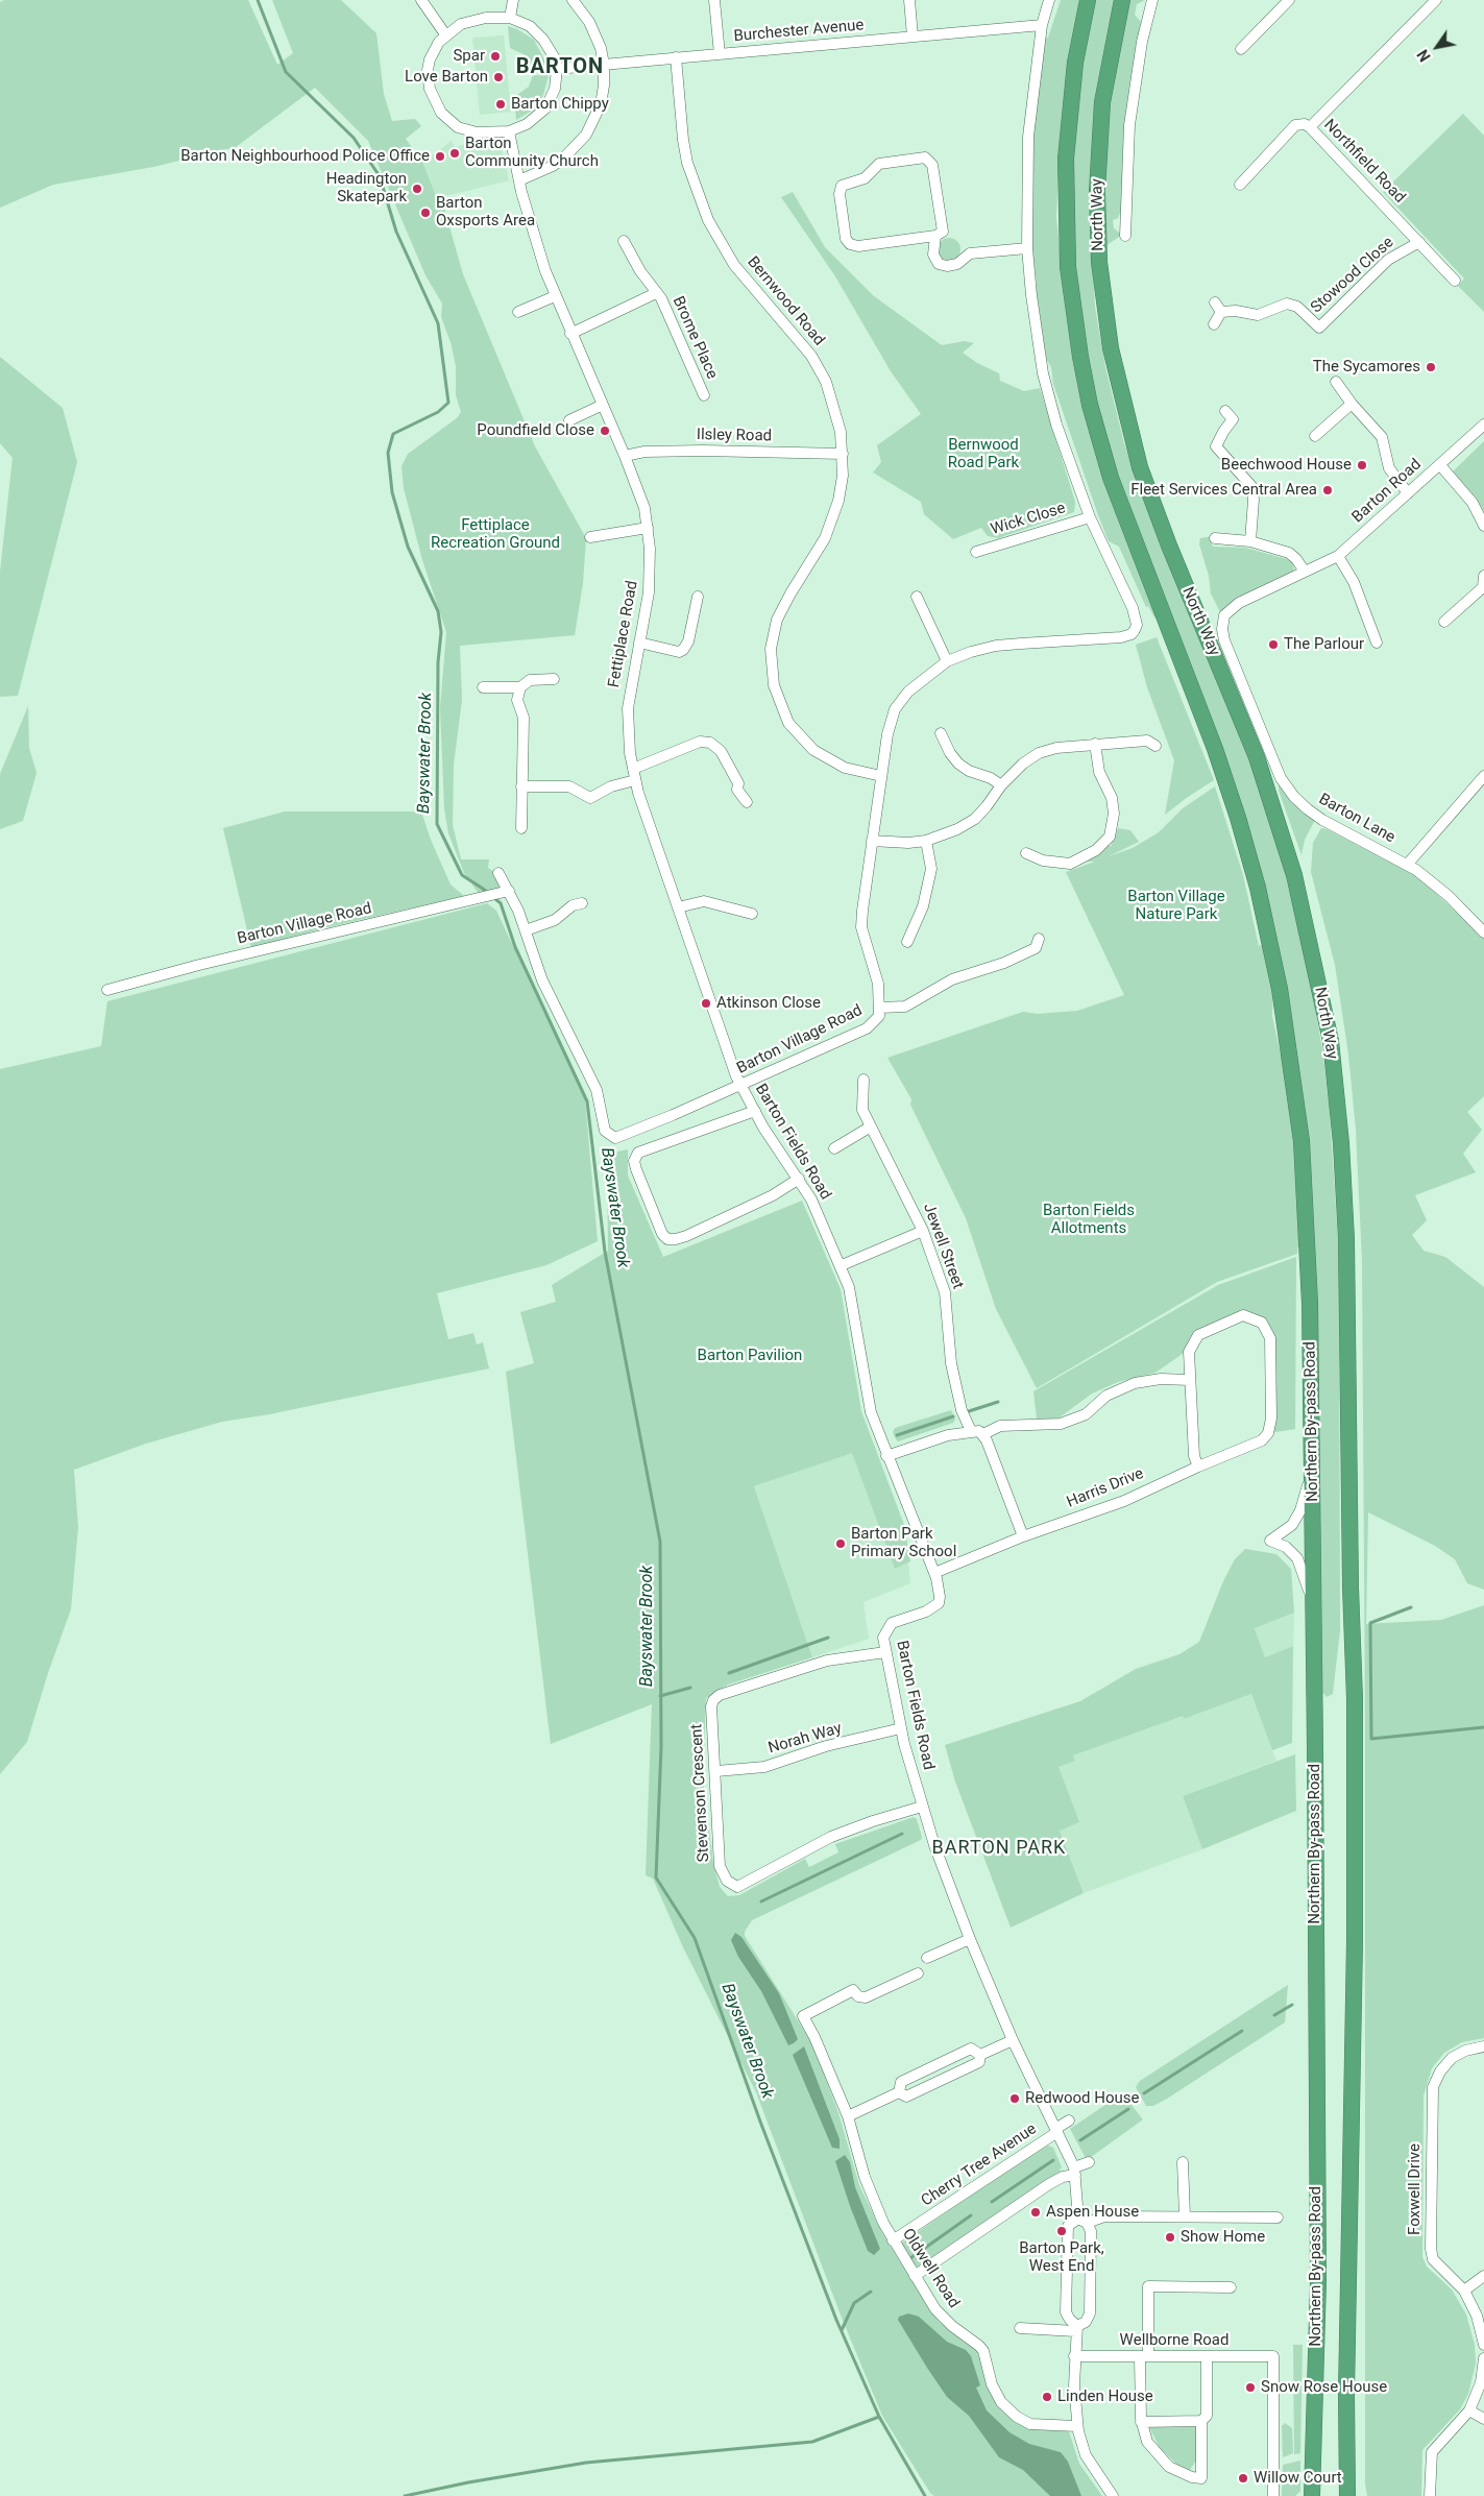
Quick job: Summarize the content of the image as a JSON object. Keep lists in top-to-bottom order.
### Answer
{
  "streets": {
    "highway": ["North Way", "Northern By-pass Road"],
    "street": [
      "Burchester Avenue",
      "Northfield Road",
      "Stowood Close",
      "Bernwood Road",
      "Brome Place",
      "Ilsley Road",
      "Barton Road",
      "Wick Close",
      "Fettiplace Road",
      "Barton Lane",
      "Barton Village Road",
      "Barton Fields Road",
      "Jewell Street",
      "Harris Drive",
      "Norah Way",
      "Stevenson Crescent",
      "Cherry Tree Avenue",
      "Foxwell Drive",
      "Oldwell Road",
      "Wellborne Road"
    ]
  },
  "crossings": [
    ["Burchester Avenue", "Bernwood Road"],
    ["Burchester Avenue", "Fettiplace Road"],
    ["Northfield Road", "Stowood Close"],
    ["North Way", "Northern By-pass Road"],
    ["Bernwood Road", "Ilsley Road"],
    ["Bernwood Road", "Barton Village Road"],
    ["Brome Place", "Fettiplace Road"],
    ["Ilsley Road", "Fettiplace Road"],
    ["Barton Road", "Barton Lane"],
    ["Wick Close", "Barton Village Road"],
    ["Fettiplace Road", "Barton Village Road"],
    ["Fettiplace Road", "Barton Fields Road"],
    ["Barton Village Road", "Barton Fields Road"],
    ["Barton Fields Road", "Harris Drive"],
    ["Barton Fields Road", "Norah Way"],
    ["Barton Fields Road", "Stevenson Crescent"],
    ["Barton Fields Road", "Cherry Tree Avenue"],
    ["Barton Fields Road", "Oldwell Road"],
    ["Barton Fields Road", "Wellborne Road"],
    ["Norah Way", "Stevenson Crescent"],
    ["Cherry Tree Avenue", "Oldwell Road"]
  ],
  "districts": ["BARTON", "BARTON PARK"],
  "water": ["Bayswater Brook"],
  "parks": [
    "Bernwood Road Park",
    "Fettiplace Recreation Ground",
    "Barton Village Nature Park",
    "Barton Fields Allotments",
    "Barton Pavilion"
  ],
  "places": [
    "Spar",
    "Love Barton",
    "Barton Chippy",
    "Barton Community Church",
    "Barton Neighbourhood Police Office",
    "Headington Skatepark",
    "Barton Oxsports Area",
    "The Sycamores",
    "Poundfield Close",
    "Beechwood House",
    "Fleet Services Central Area",
    "The Parlour",
    "Atkinson Close",
    "Barton Park Primary School",
    "Redwood House",
    "Aspen House",
    "Barton Park, West End",
    "Show Home",
    "Snow Rose House",
    "Linden House",
    "Willow Court"
  ],
  "north": "bottom left"
}
